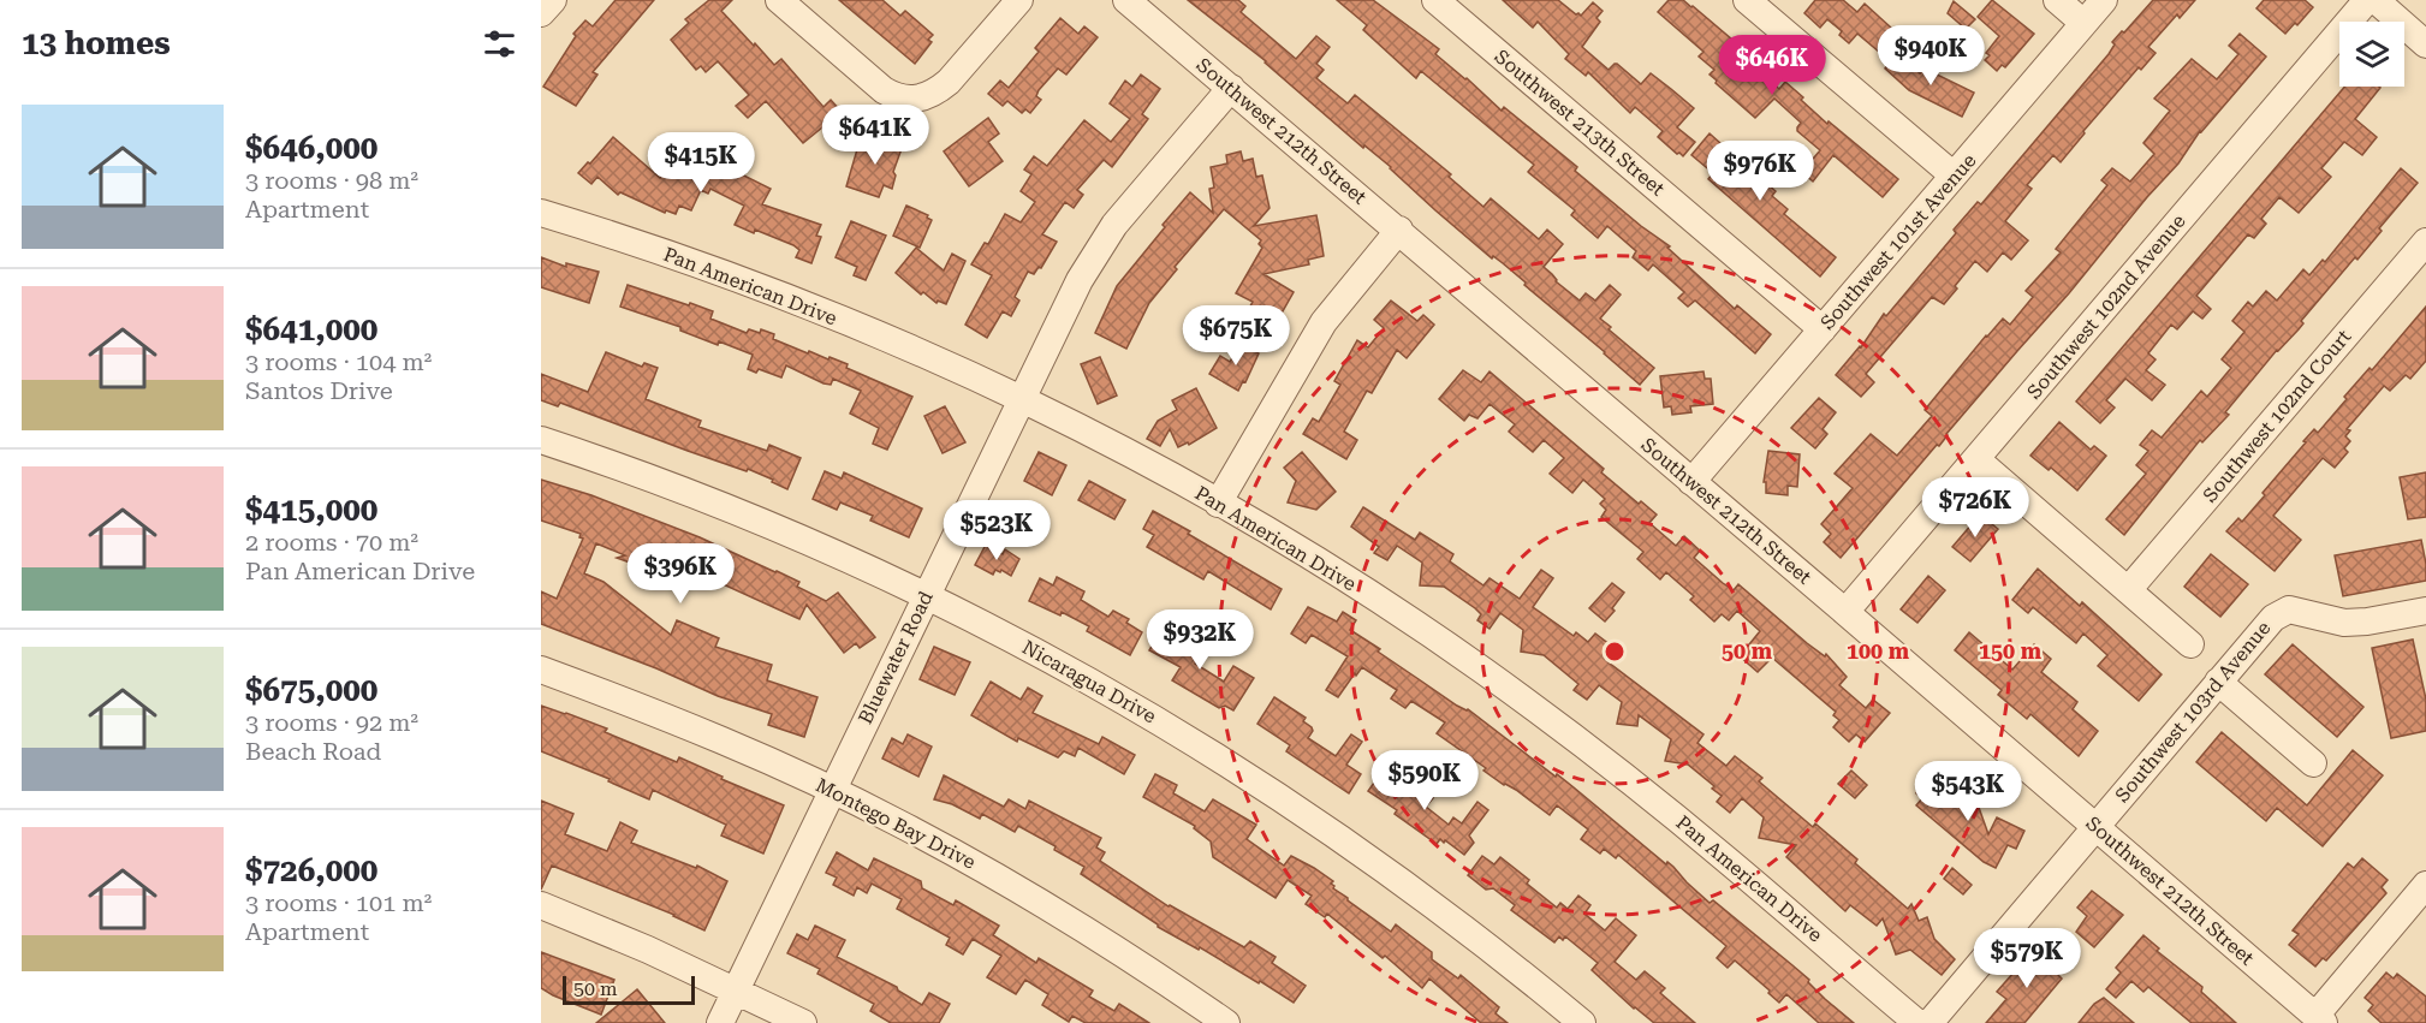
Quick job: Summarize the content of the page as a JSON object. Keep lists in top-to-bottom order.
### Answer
{
  "streets": {
    "street": [
      "Southwest 213th Street",
      "Southwest 212th Street",
      "Southwest 101st Avenue",
      "Pan American Drive",
      "Southwest 102nd Avenue",
      "Southwest 102nd Court",
      "Bluewater Road",
      "Nicaragua Drive",
      "Southwest 103rd Avenue",
      "Montego Bay Drive"
    ]
  },
  "crossings": [
    ["Southwest 213th Street", "Southwest 101st Avenue"],
    ["Southwest 212th Street", "Southwest 101st Avenue"],
    ["Southwest 212th Street", "Southwest 102nd Avenue"],
    ["Southwest 212th Street", "Bluewater Road"],
    ["Southwest 212th Street", "Southwest 103rd Avenue"],
    ["Pan American Drive", "Bluewater Road"],
    ["Bluewater Road", "Nicaragua Drive"],
    ["Bluewater Road", "Montego Bay Drive"]
  ],
  "scale_bar": "50 m",
  "page": {
    "heading": "13 homes",
    "price": [
      "$940K",
      "$646K",
      "$641K",
      "$415K",
      "$976K",
      "$675K",
      "$726K",
      "$523K",
      "$396K",
      "$932K",
      "$590K",
      "$543K",
      "$579K"
    ],
    "list": [
      {
        "name": "$646,000",
        "note": "3 rooms · 98 m² · Apartment"
      },
      {
        "name": "$641,000",
        "note": "3 rooms · 104 m² · Santos Drive"
      },
      {
        "name": "$415,000",
        "note": "2 rooms · 70 m² · Pan American Drive"
      },
      {
        "name": "$675,000",
        "note": "3 rooms · 92 m² · Beach Road"
      },
      {
        "name": "$726,000",
        "note": "3 rooms · 101 m² · Apartment"
      }
    ],
    "scale": "50 m"
  },
  "rings": ["50 m", "100 m", "150 m"]
}
